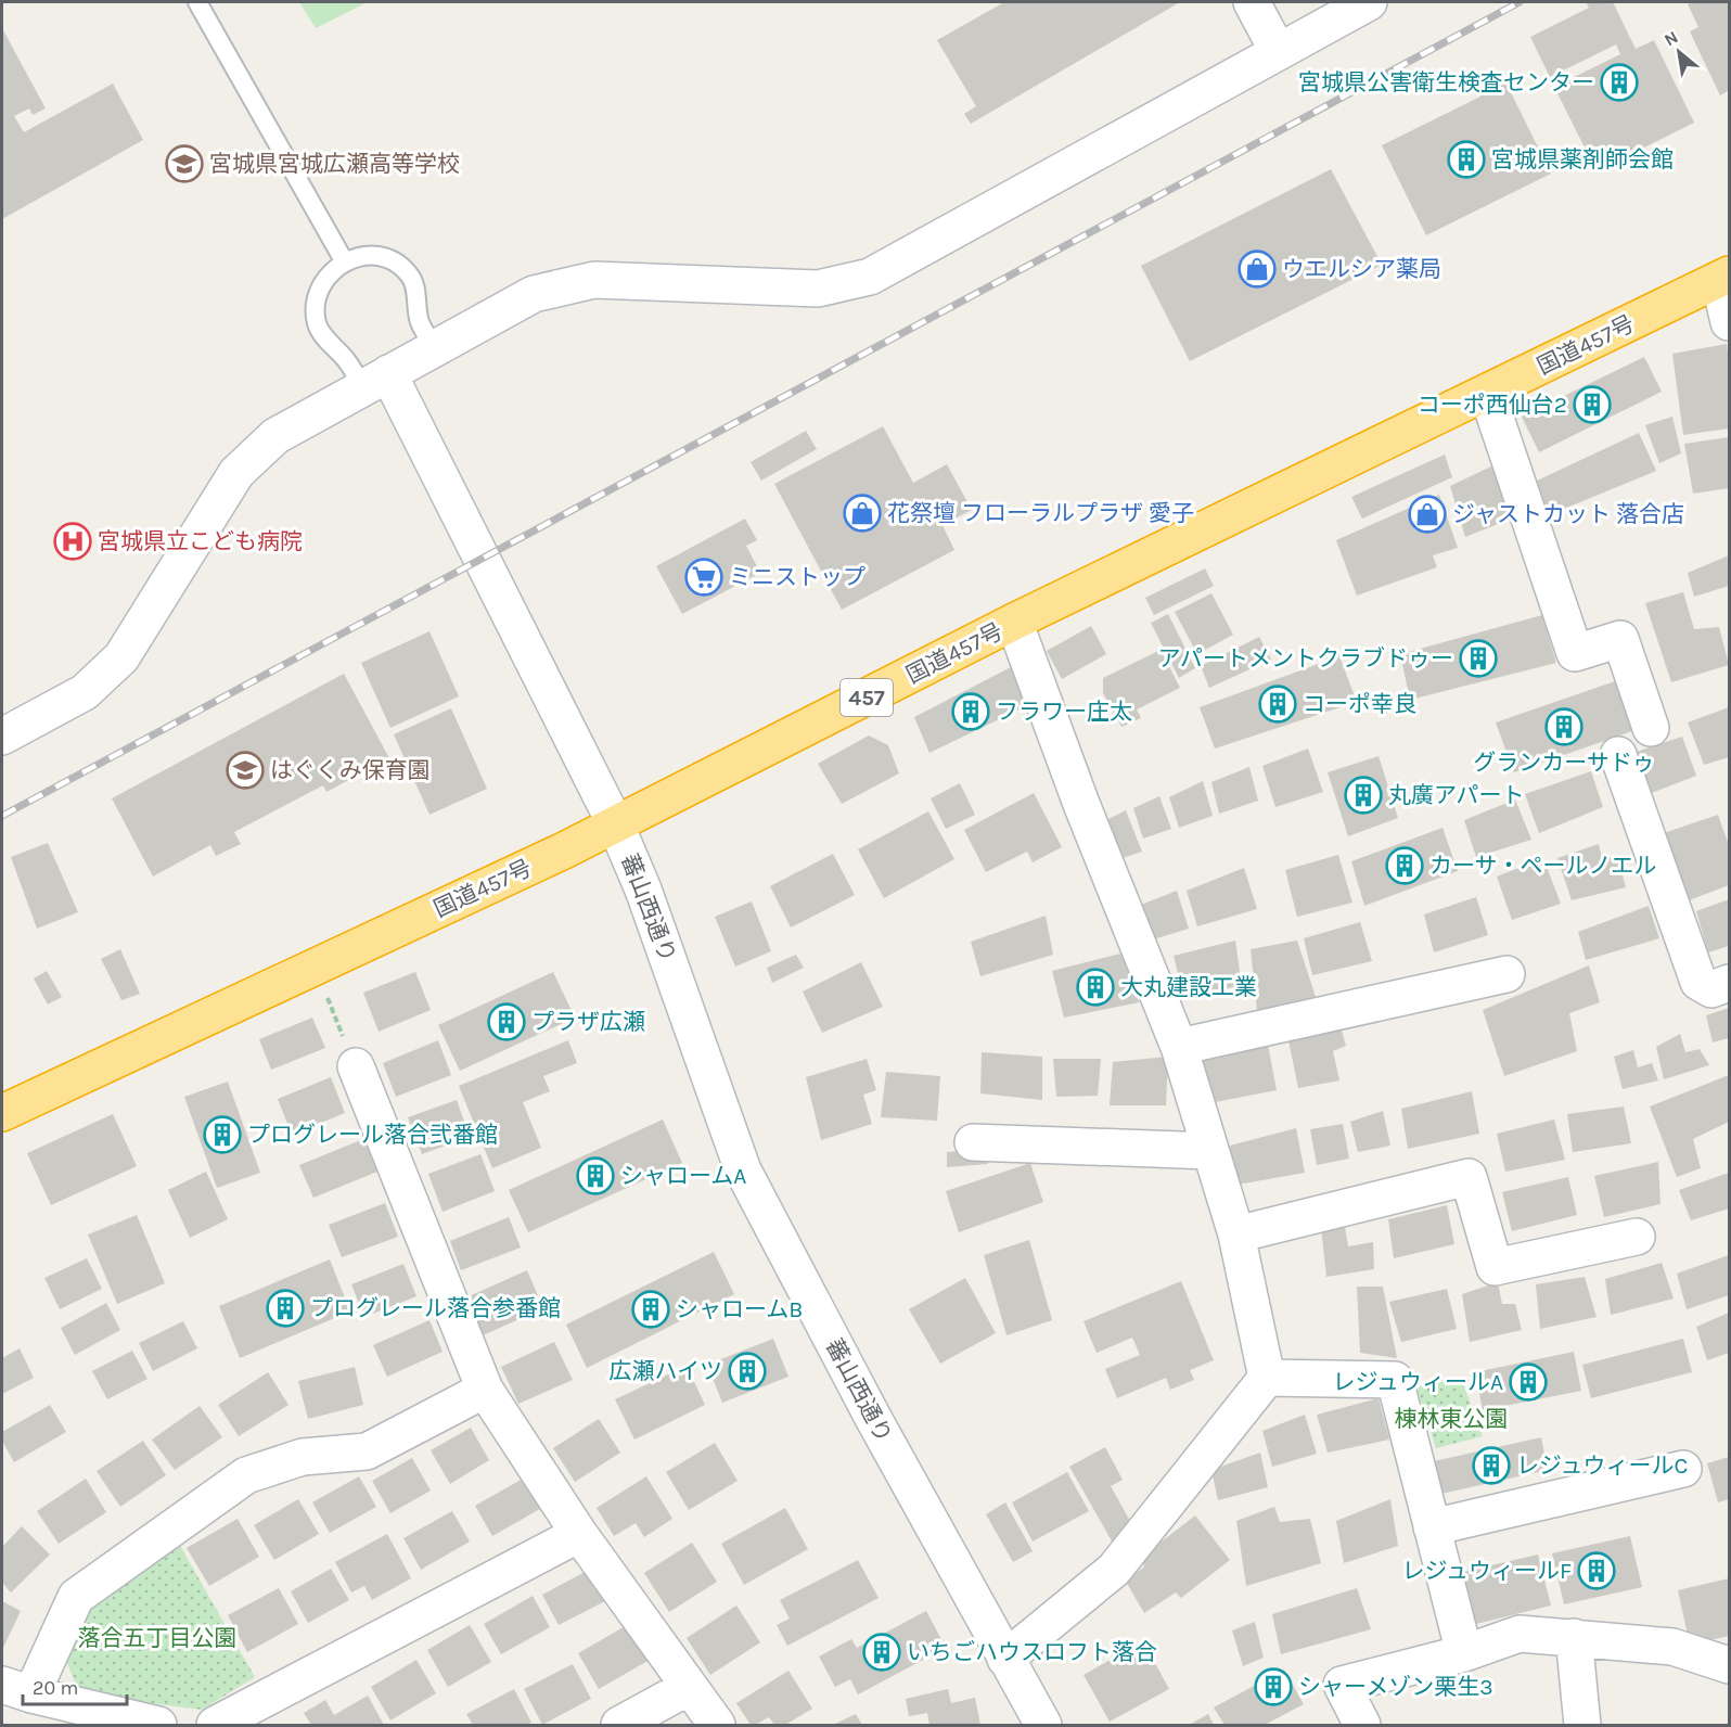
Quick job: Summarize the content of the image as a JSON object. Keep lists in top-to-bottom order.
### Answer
{
  "streets": {
    "highway": ["国道457号", "457"],
    "street": ["蕃山西通り"]
  },
  "crossings": [
    ["国道457号", "蕃山西通り"]
  ],
  "parks": ["棟林東公園", "落合五丁目公園"],
  "places": {
    "building": [
      "宮城県公害衛生検査センター",
      "宮城県薬剤師会館",
      "コーポ西仙台2",
      "アパートメントクラブドゥー",
      "コーポ幸良",
      "フラワー庄太",
      "グランカーサドゥ",
      "丸廣アパート",
      "カーサ・ペールノエル",
      "大丸建設工業",
      "プラザ広瀬",
      "プログレール落合弐番館",
      "シャロームA",
      "プログレール落合参番館",
      "シャロームB",
      "広瀬ハイツ",
      "レジュウィールA",
      "レジュウィールC",
      "レジュウィールF",
      "いちごハウスロフト落合",
      "シャーメゾン栗生3"
    ],
    "school or university": ["宮城県宮城広瀬高等学校", "はぐくみ保育園"],
    "shop": ["ウエルシア薬局", "花祭壇 フローラルプラザ 愛子", "ジャストカット 落合店"],
    "hospital": ["宮城県立こども病院"],
    "supermarket": ["ミニストップ"]
  },
  "scale_bar": "20 m",
  "north": "top left"
}
